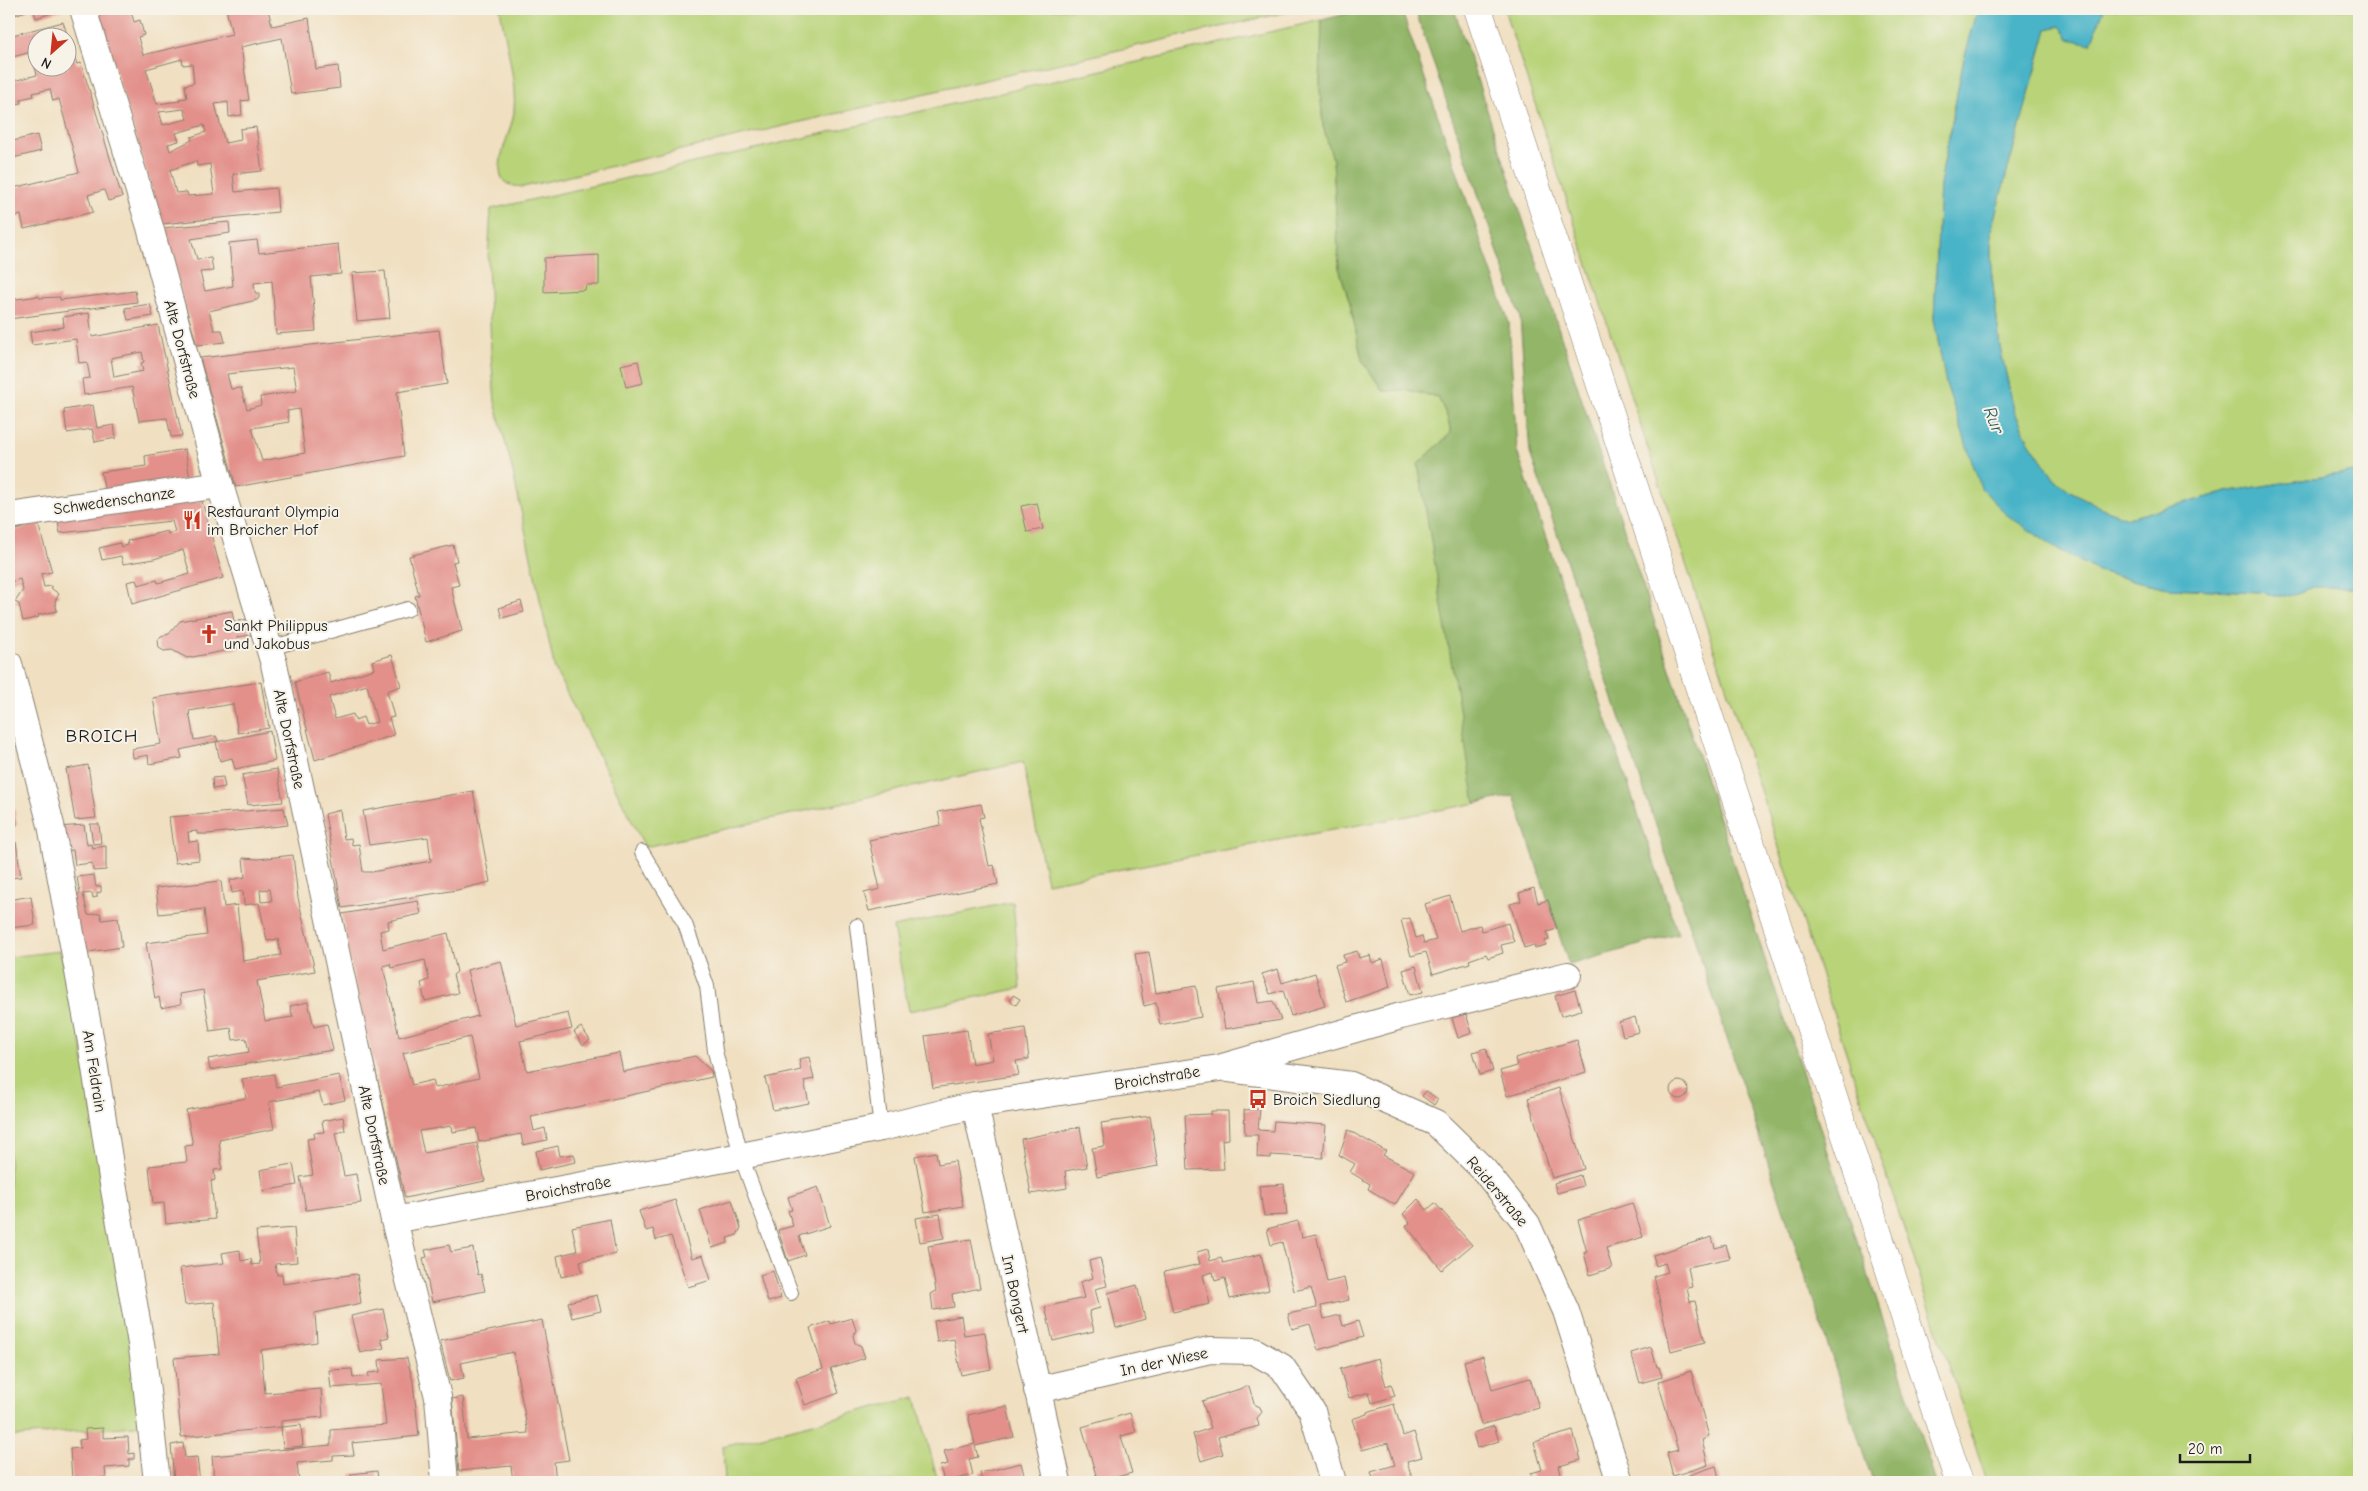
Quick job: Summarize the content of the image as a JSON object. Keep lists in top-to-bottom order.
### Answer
{
  "streets": {
    "street": [
      "Alte Dorfstraße",
      "Schwedenschanze",
      "Am Feldrain",
      "Broichstraße",
      "Reiderstraße",
      "Im Bongert",
      "In der Wiese"
    ]
  },
  "crossings": [
    ["Alte Dorfstraße", "Schwedenschanze"],
    ["Alte Dorfstraße", "Broichstraße"],
    ["Broichstraße", "Reiderstraße"],
    ["Broichstraße", "Im Bongert"],
    ["Im Bongert", "In der Wiese"]
  ],
  "districts": ["BROICH"],
  "water": ["Rur"],
  "places": {
    "restaurant": ["Restaurant Olympia im Broicher Hof"],
    "church": ["Sankt Philippus und Jakobus"],
    "bus stop": ["Broich Siedlung"]
  },
  "scale_bar": "20 m",
  "north": "bottom left"
}
